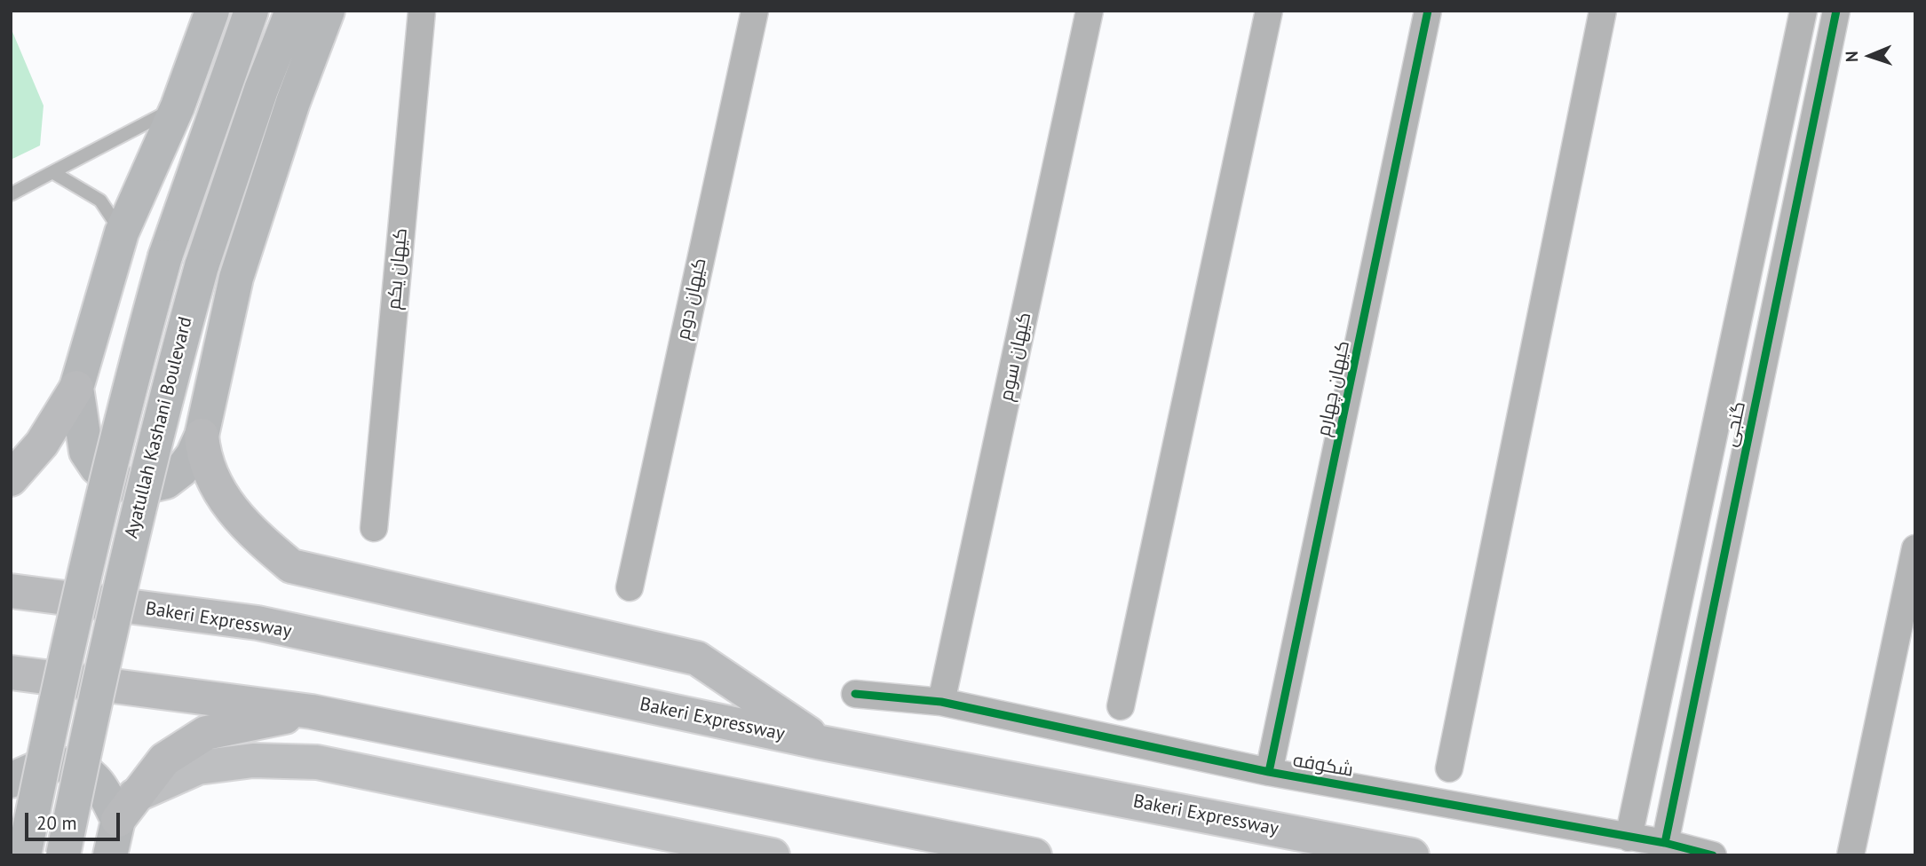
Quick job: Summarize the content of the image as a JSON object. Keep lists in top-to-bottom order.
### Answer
{
  "streets": {
    "highway": ["Bakeri Expressway"],
    "main road": ["Ayatullah Kashani Boulevard"],
    "street": [
      "کیهان یکم",
      "کیهان دوم",
      "کیهان سوم",
      "کیهان چهارم",
      "گنجی",
      "شکوفه"
    ]
  },
  "crossings": [
    ["کیهان سوم", "شکوفه"],
    ["کیهان چهارم", "شکوفه"],
    ["گنجی", "شکوفه"]
  ],
  "scale_bar": "20 m",
  "north": "left"
}
